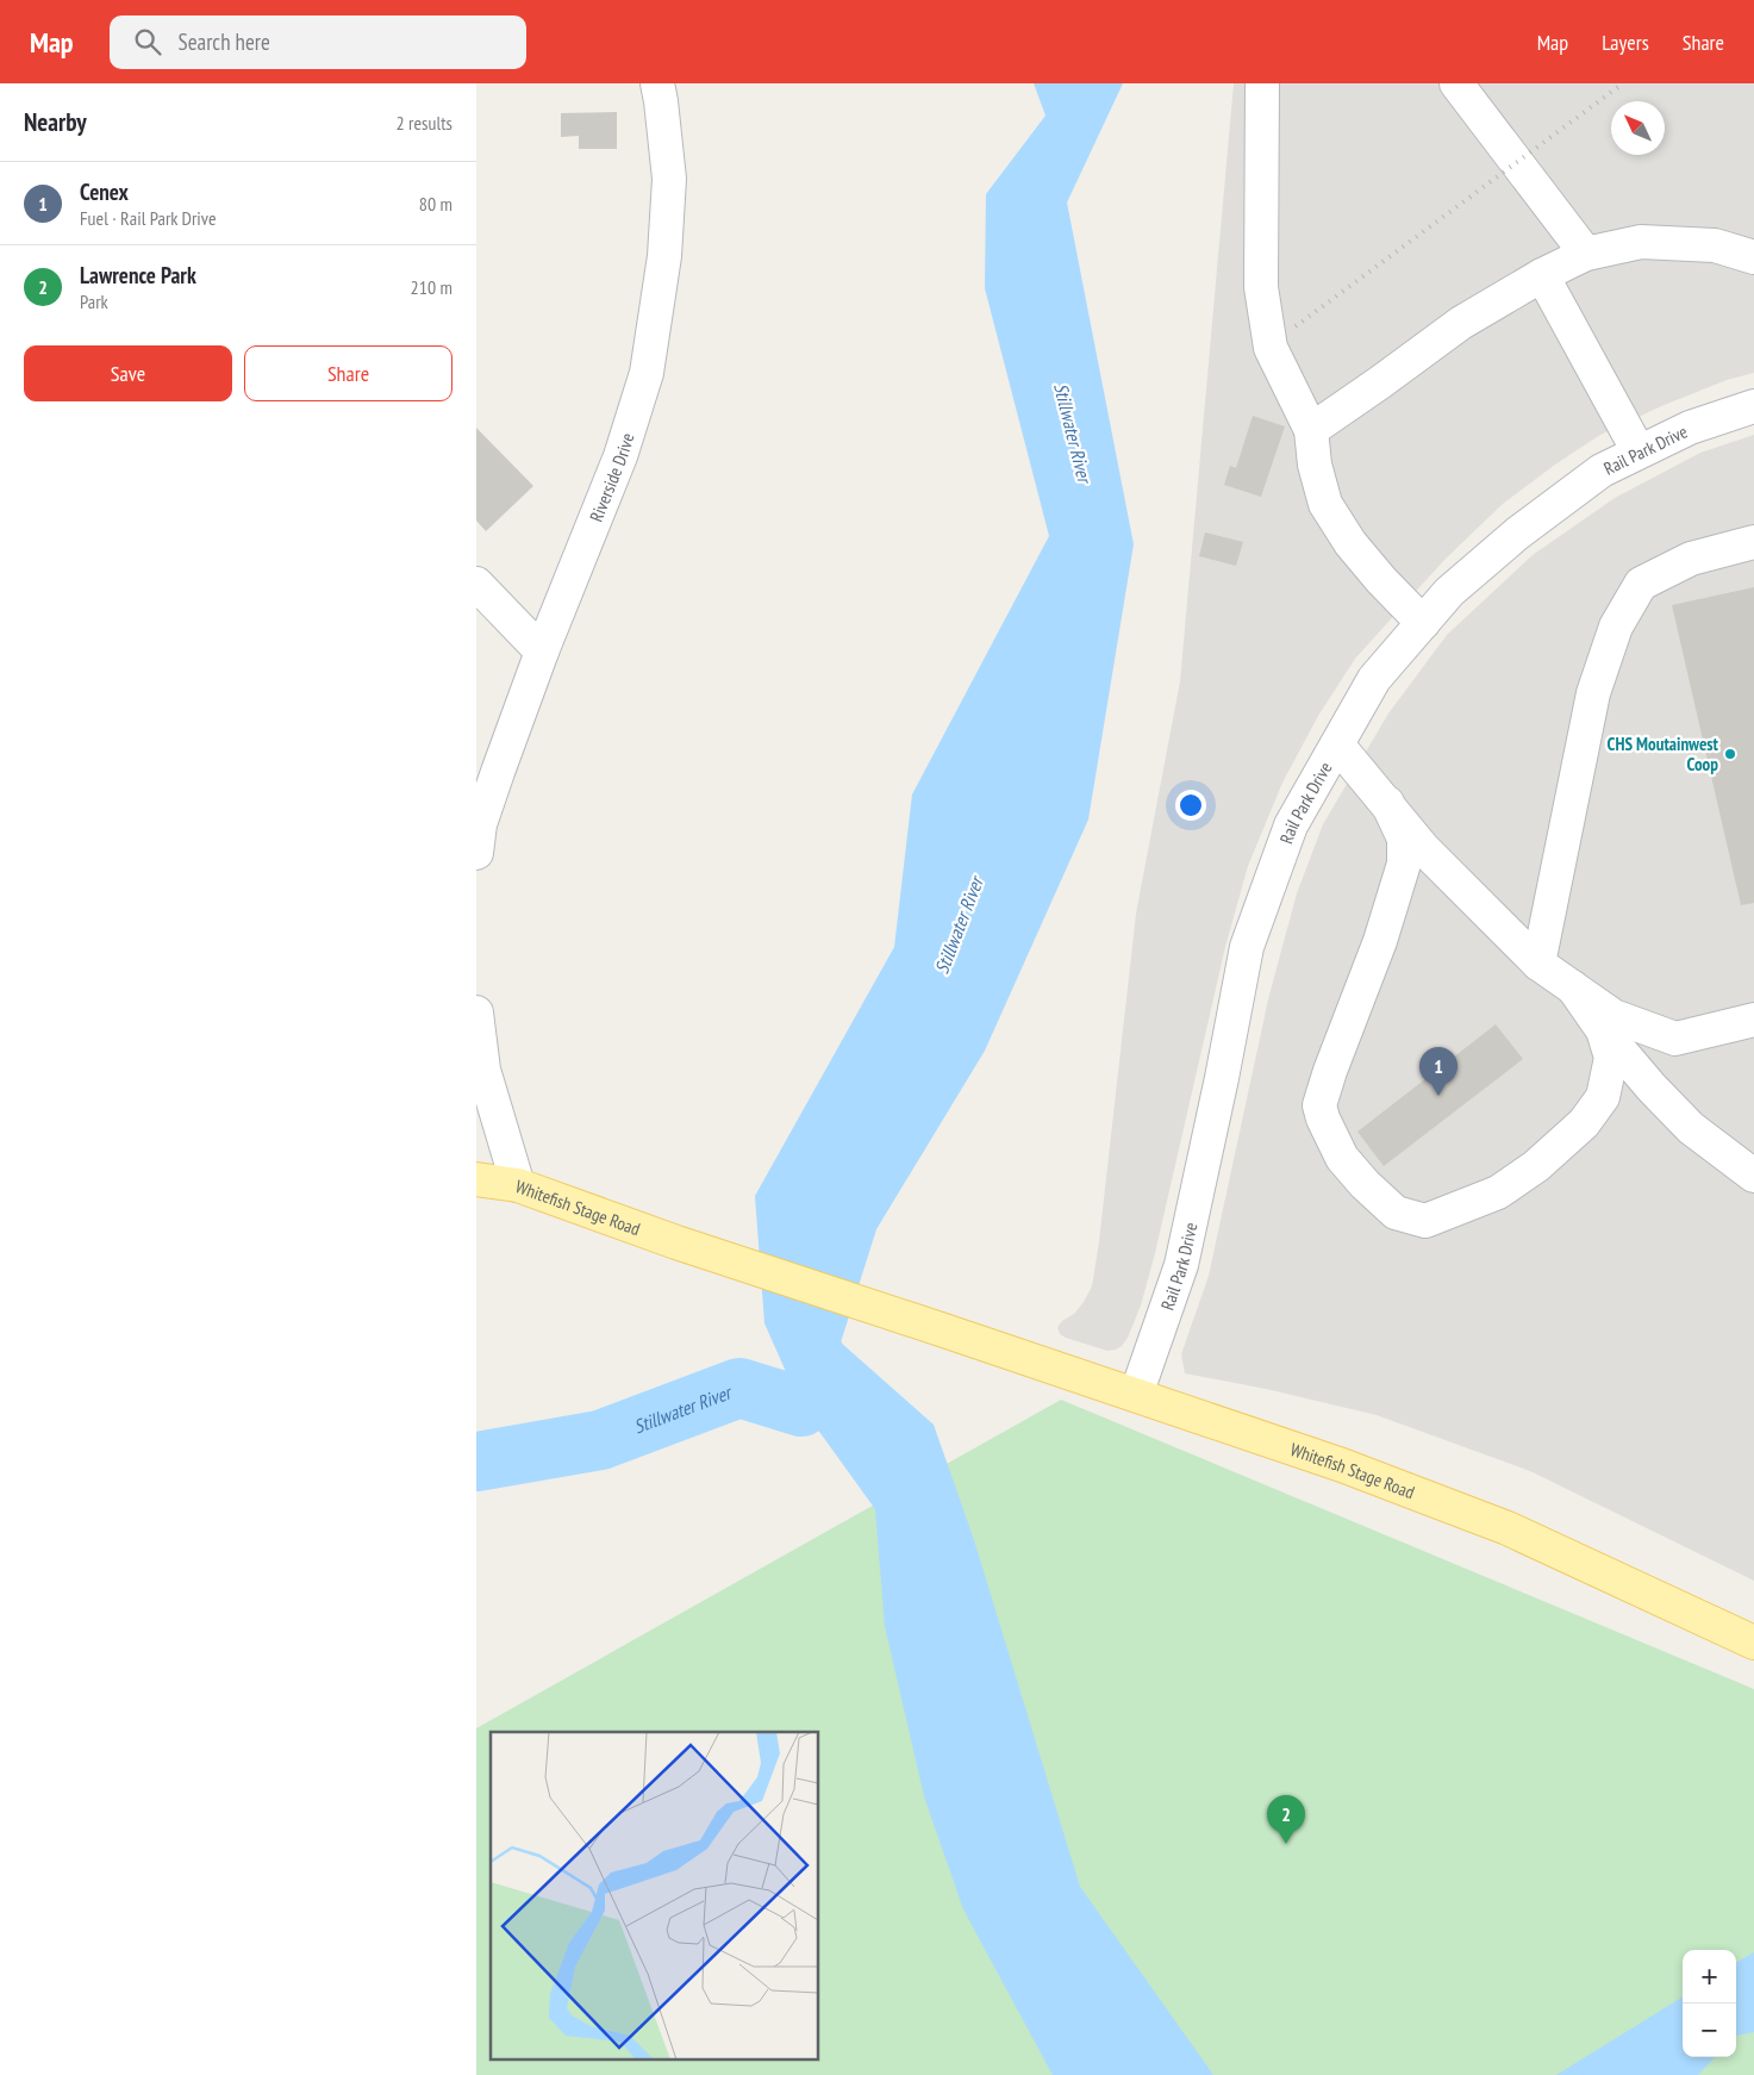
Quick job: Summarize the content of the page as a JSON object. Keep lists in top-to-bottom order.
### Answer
{
  "streets": {
    "main road": ["Whitefish Stage Road"],
    "street": ["Rail Park Drive", "Riverside Drive"]
  },
  "crossings": [
    ["Rail Park Drive", "Whitefish Stage Road"]
  ],
  "water": ["Stillwater River"],
  "places": ["CHS Moutainwest Coop"],
  "north": "top left",
  "page": {
    "header": "Map",
    "search": "Search here",
    "nav": ["Map", "Layers", "Share"],
    "heading": ["Nearby", "2 results"],
    "list": [
      {
        "mark": "1",
        "name": "Cenex",
        "note": "Fuel · Rail Park Drive",
        "value": "80 m"
      },
      {
        "mark": "2",
        "name": "Lawrence Park",
        "note": "Park",
        "value": "210 m"
      }
    ],
    "buttons": ["Save", "Share"],
    "pins": ["1", "2"],
    "map_buttons": ["+", "−"]
  }
}
